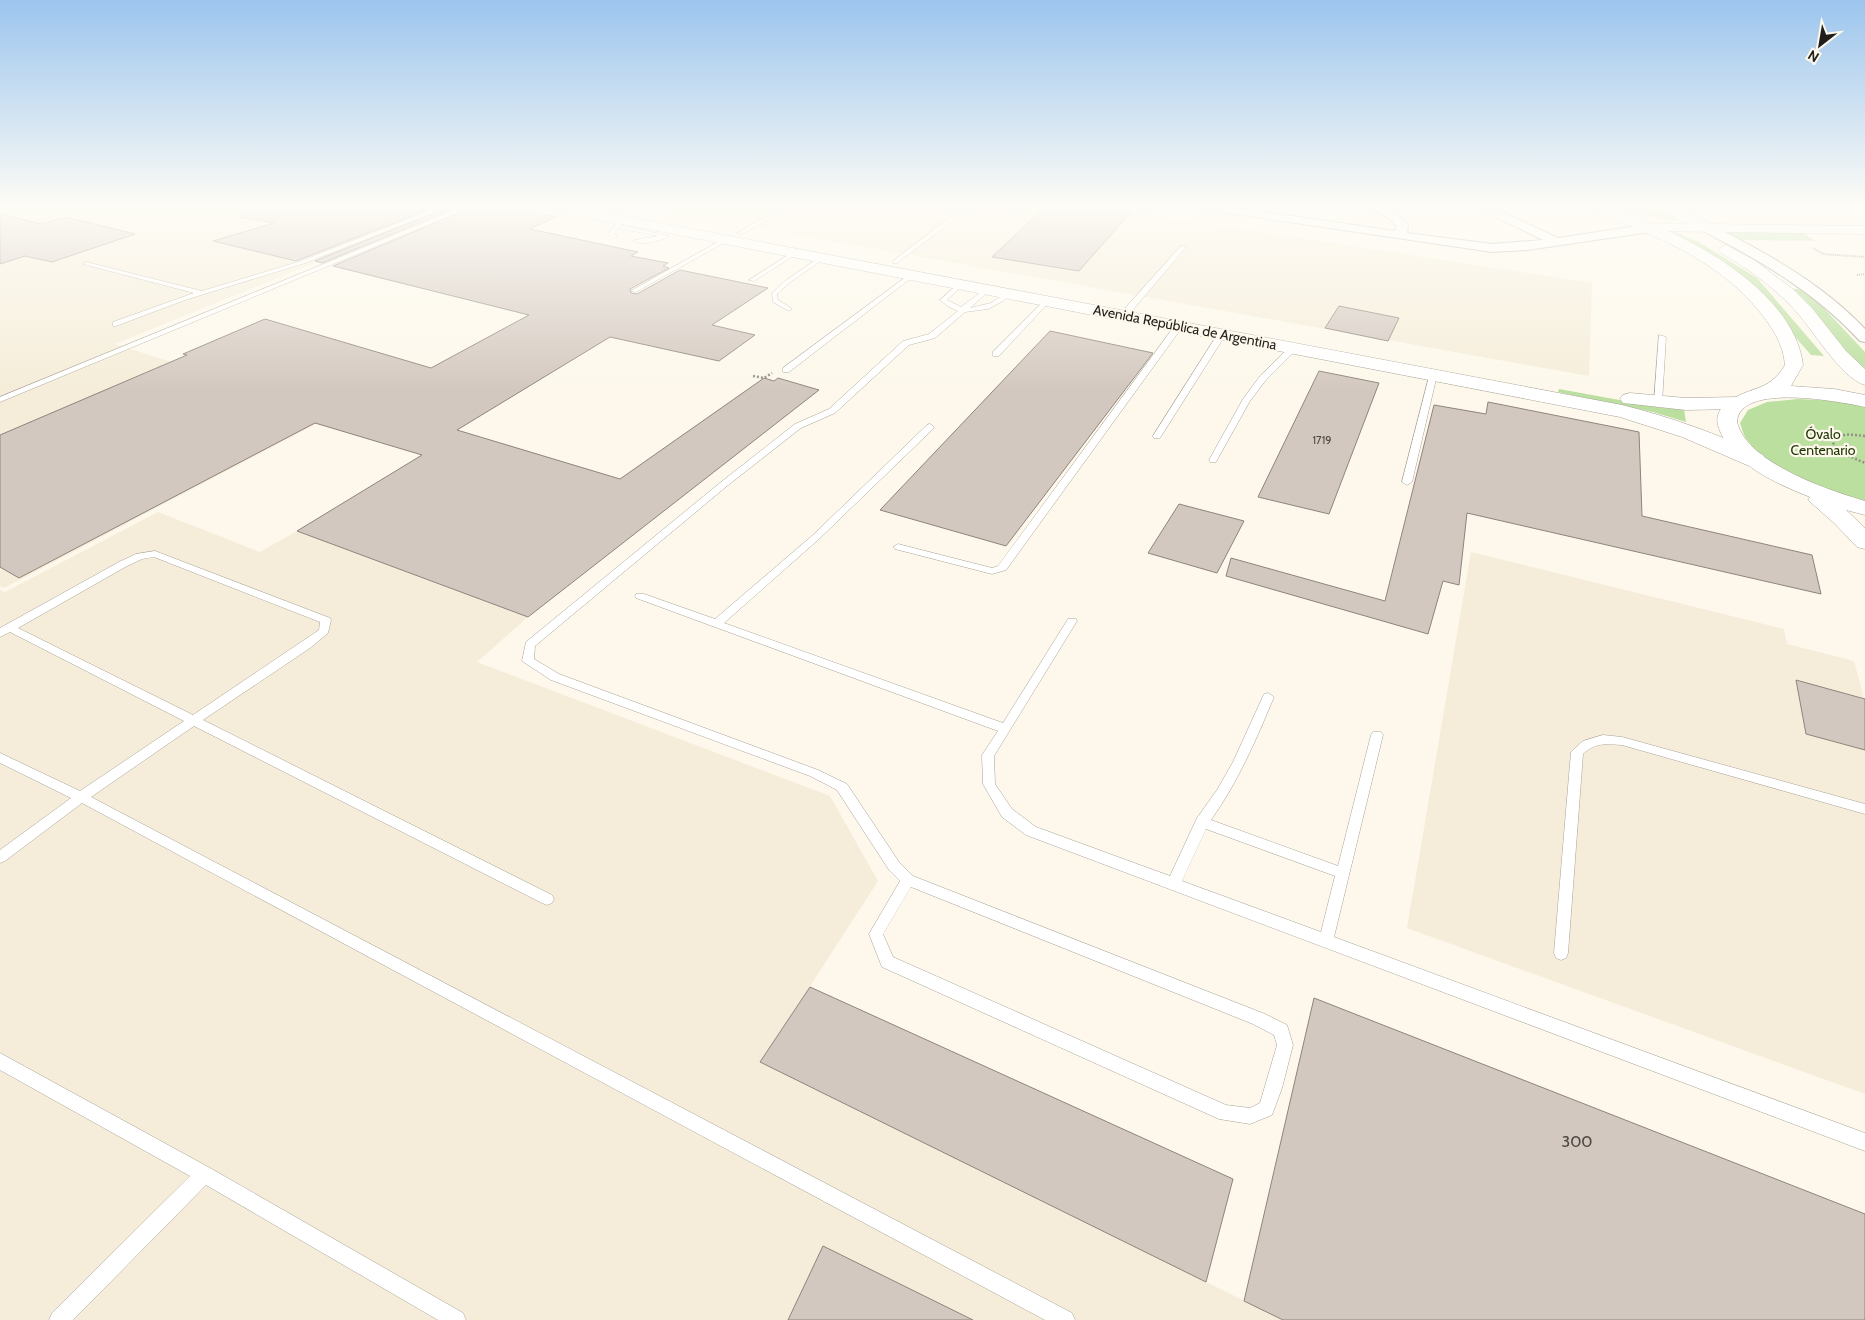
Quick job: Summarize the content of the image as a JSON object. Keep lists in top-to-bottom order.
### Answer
{
  "streets": {
    "main road": ["Avenida República de Argentina"]
  },
  "parks": ["Óvalo Centenario"],
  "house_numbers": ["1719", "300"],
  "north": "bottom left"
}
